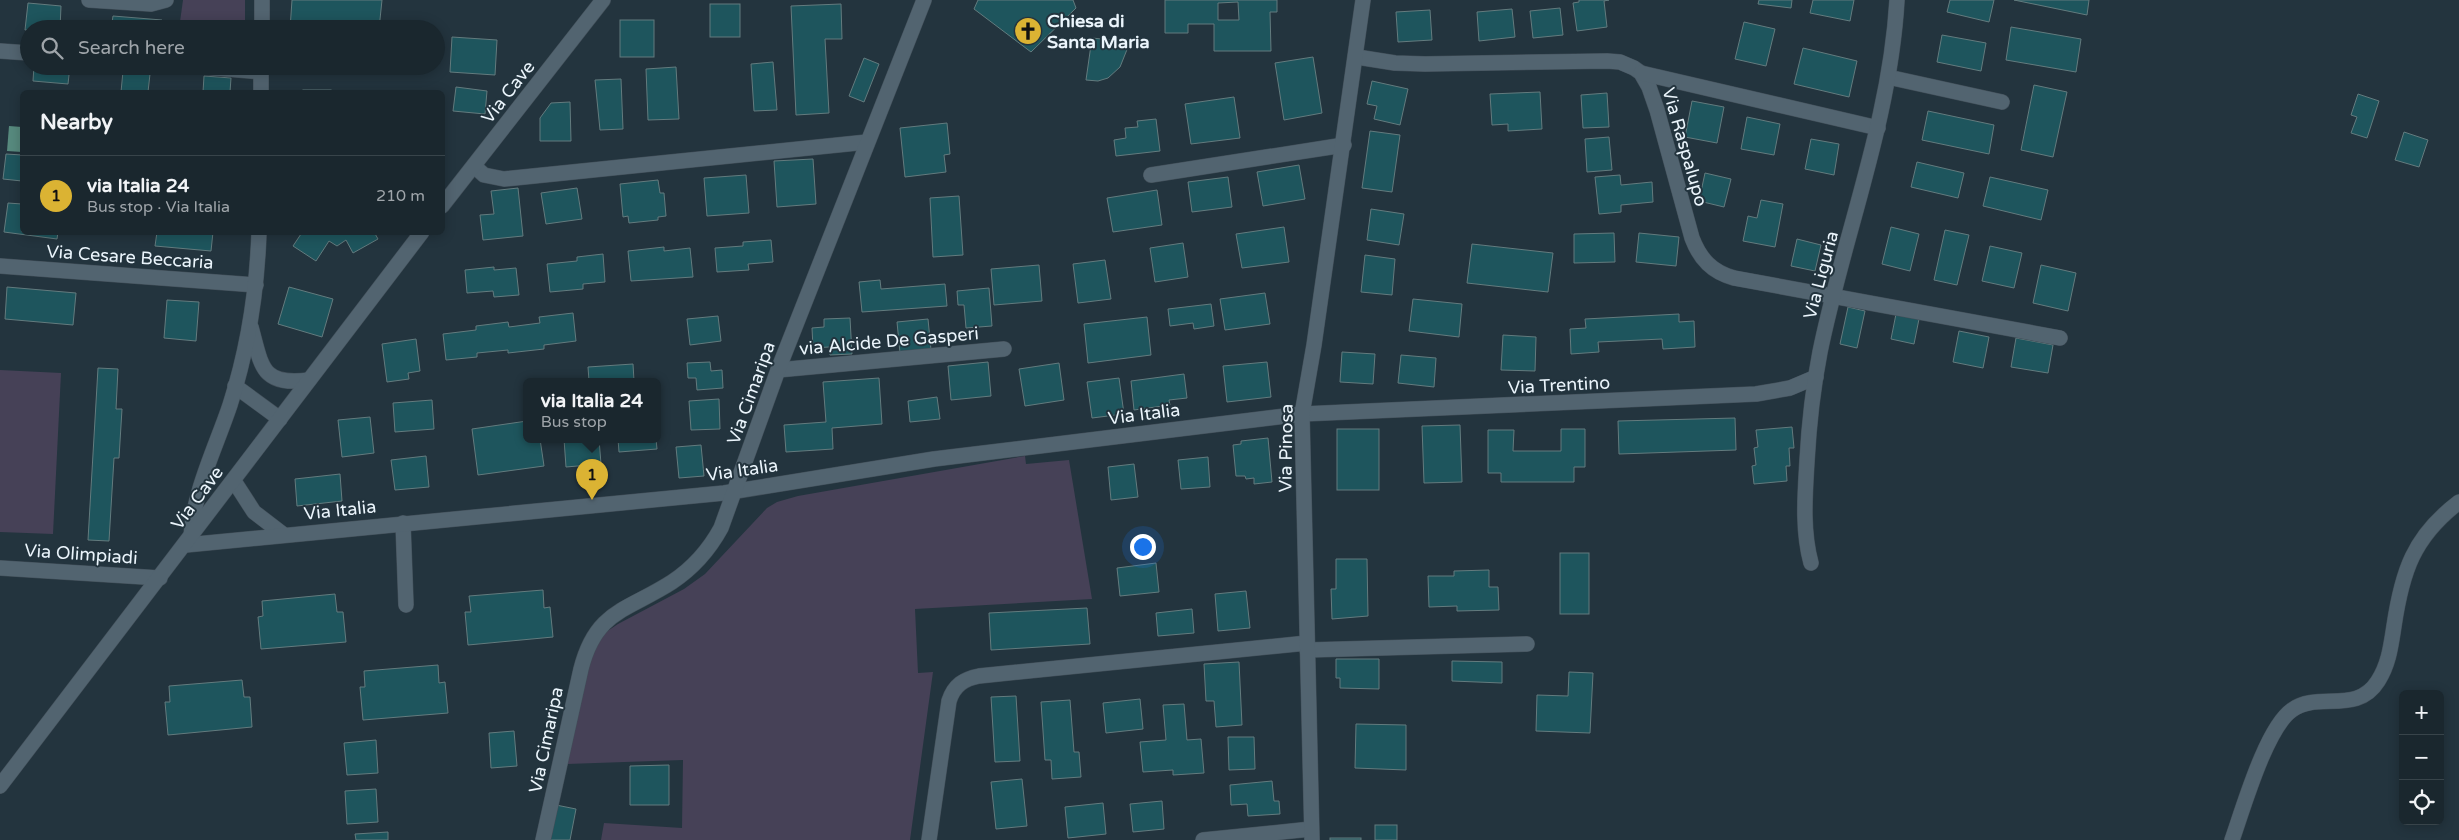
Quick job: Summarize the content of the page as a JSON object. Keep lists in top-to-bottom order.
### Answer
{
  "streets": {
    "street": [
      "Via Cave",
      "Via Raspalupo",
      "Via Cesare Beccaria",
      "Via Liguria",
      "via Alcide De Gasperi",
      "Via Trentino",
      "Via Cimaripa",
      "Via Italia",
      "Via Pinosa",
      "Via Olimpiadi"
    ]
  },
  "crossings": [
    ["Via Cave", "Via Italia"],
    ["Via Cave", "Via Olimpiadi"],
    ["Via Raspalupo", "Via Liguria"],
    ["Via Raspalupo", "Via Pinosa"],
    ["Via Liguria", "Via Trentino"],
    ["via Alcide De Gasperi", "Via Cimaripa"],
    ["Via Trentino", "Via Italia"],
    ["Via Trentino", "Via Pinosa"],
    ["Via Cimaripa", "Via Italia"],
    ["Via Italia", "Via Pinosa"]
  ],
  "places": {
    "church": ["Chiesa di Santa Maria"]
  },
  "page": {
    "search": "Search here",
    "heading": "Nearby",
    "list": [
      {
        "mark": "1",
        "name": "via Italia 24",
        "note": "Bus stop · Via Italia",
        "value": "210 m"
      }
    ],
    "popup": ["via Italia 24", "Bus stop"],
    "pins": "1",
    "map_buttons": ["+", "−"]
  }
}
